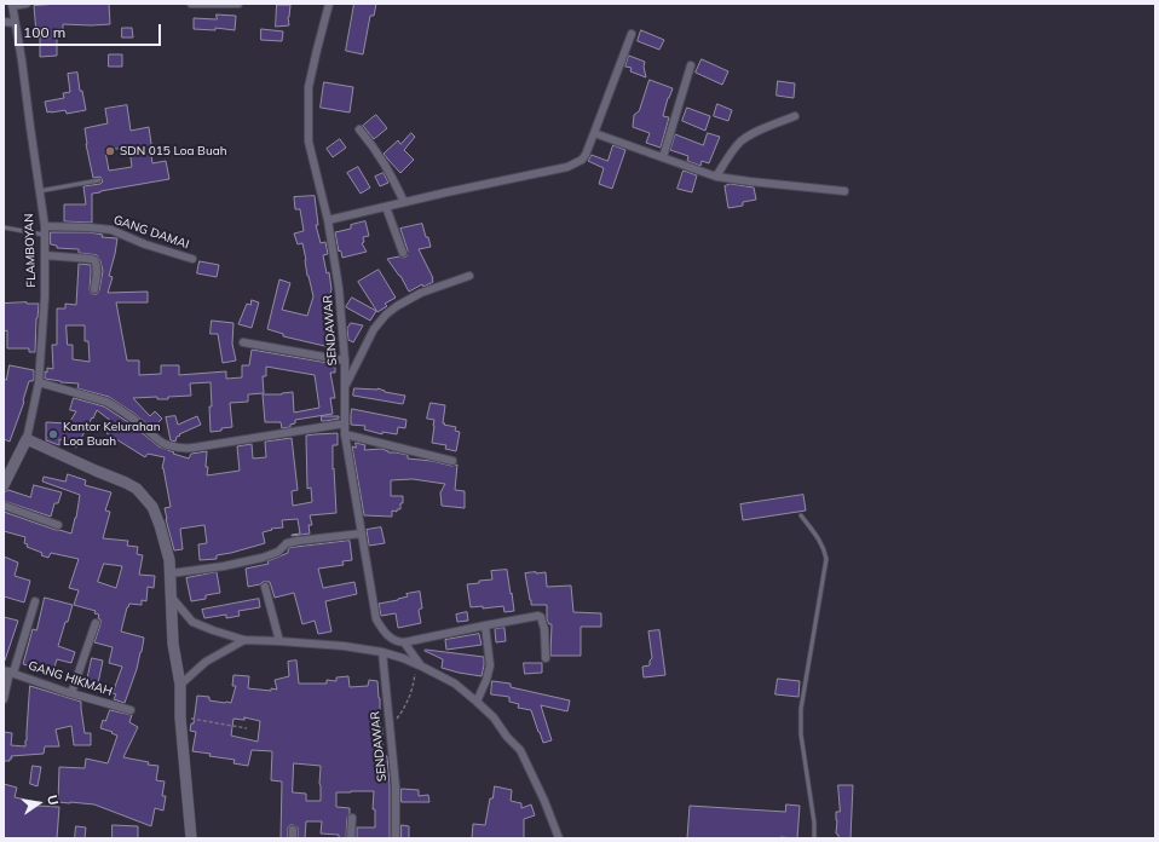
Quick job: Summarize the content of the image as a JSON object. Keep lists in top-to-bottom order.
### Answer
{
  "streets": {
    "street": [
      "GANG DAMAI",
      "FLAMBOYAN",
      "SENDAWAR",
      "GANG HIKMAH"
    ]
  },
  "crossings": [
    ["GANG DAMAI", "FLAMBOYAN"]
  ],
  "places": ["SDN 015 Loa Buah", "Kantor Kelurahan Loa Buah"],
  "scale_bar": "100 m",
  "north": "right"
}
